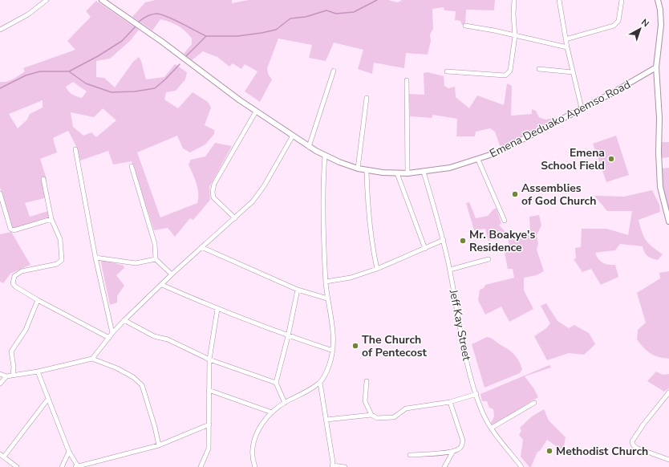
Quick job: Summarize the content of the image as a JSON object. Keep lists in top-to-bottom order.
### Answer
{
  "streets": {
    "street": ["Emena Deduako Apemso Road", "Jeff Kay Street"]
  },
  "crossings": [
    ["Emena Deduako Apemso Road", "Jeff Kay Street"]
  ],
  "places": [
    "Emena School Field",
    "Assemblies of God Church",
    "Mr. Boakye's Residence",
    "The Church of Pentecost",
    "Methodist Church"
  ],
  "north": "top right"
}
